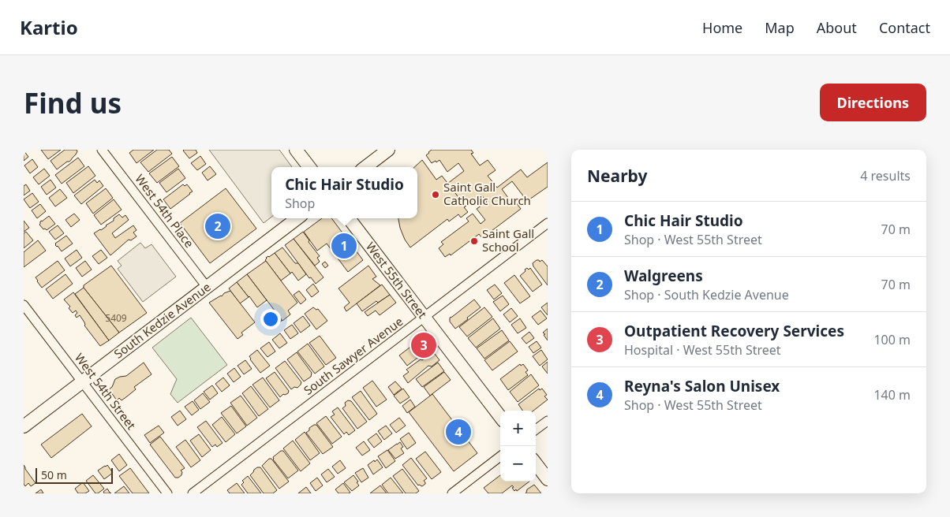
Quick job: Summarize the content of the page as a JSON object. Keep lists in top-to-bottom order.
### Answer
{
  "streets": {
    "main road": ["West 55th Street", "South Kedzie Avenue"],
    "street": ["West 54th Place", "South Sawyer Avenue", "West 54th Street"]
  },
  "crossings": [
    ["West 54th Place", "South Kedzie Avenue"],
    ["West 55th Street", "South Sawyer Avenue"],
    ["South Kedzie Avenue", "West 54th Street"]
  ],
  "places": ["Saint Gall Catholic Church", "Saint Gall School"],
  "house_numbers": ["5409"],
  "scale_bar": "50 m",
  "page": {
    "header": "Kartio",
    "nav": [
      "Home",
      "Map",
      "About",
      "Contact"
    ],
    "buttons": "Directions",
    "title": "Find us",
    "heading": ["Nearby", "4 results"],
    "popup": ["Chic Hair Studio", "Shop"],
    "list": [
      {
        "mark": "1",
        "name": "Chic Hair Studio",
        "note": "Shop · West 55th Street",
        "value": "70 m"
      },
      {
        "mark": "2",
        "name": "Walgreens",
        "note": "Shop · South Kedzie Avenue",
        "value": "70 m"
      },
      {
        "mark": "3",
        "name": "Outpatient Recovery Services",
        "note": "Hospital · West 55th Street",
        "value": "100 m"
      },
      {
        "mark": "4",
        "name": "Reyna's Salon Unisex",
        "note": "Shop · West 55th Street",
        "value": "140 m"
      }
    ],
    "pins": [
      "2",
      "1",
      "3",
      "4"
    ],
    "map_buttons": ["+", "−"],
    "scale": "50 m"
  }
}
